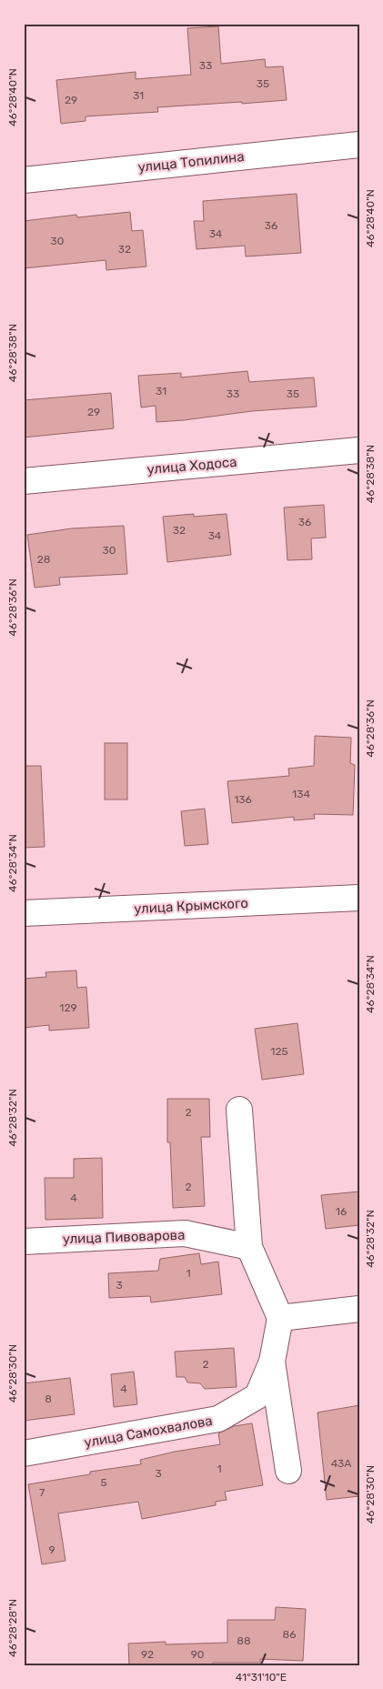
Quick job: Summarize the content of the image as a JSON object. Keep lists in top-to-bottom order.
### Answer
{
  "streets": {
    "street": [
      "улица Топилина",
      "улица Ходоса",
      "улица Крымского",
      "улица Пивоварова",
      "улица Самохвалова"
    ]
  },
  "house_numbers": [
    "33",
    "35",
    "31",
    "29",
    "36",
    "34",
    "30",
    "32",
    "31",
    "33",
    "35",
    "29",
    "36",
    "32",
    "34",
    "30",
    "28",
    "134",
    "136",
    "129",
    "125",
    "2",
    "2",
    "4",
    "16",
    "1",
    "3",
    "2",
    "4",
    "8",
    "43А",
    "1",
    "3",
    "5",
    "7",
    "9",
    "86",
    "88",
    "92",
    "90"
  ],
  "coordinates": [
    "46°28'40\"N",
    "46°28'38\"N",
    "46°28'36\"N",
    "46°28'34\"N",
    "46°28'32\"N",
    "46°28'30\"N",
    "46°28'28\"N",
    "41°31'10\"E"
  ]
}
